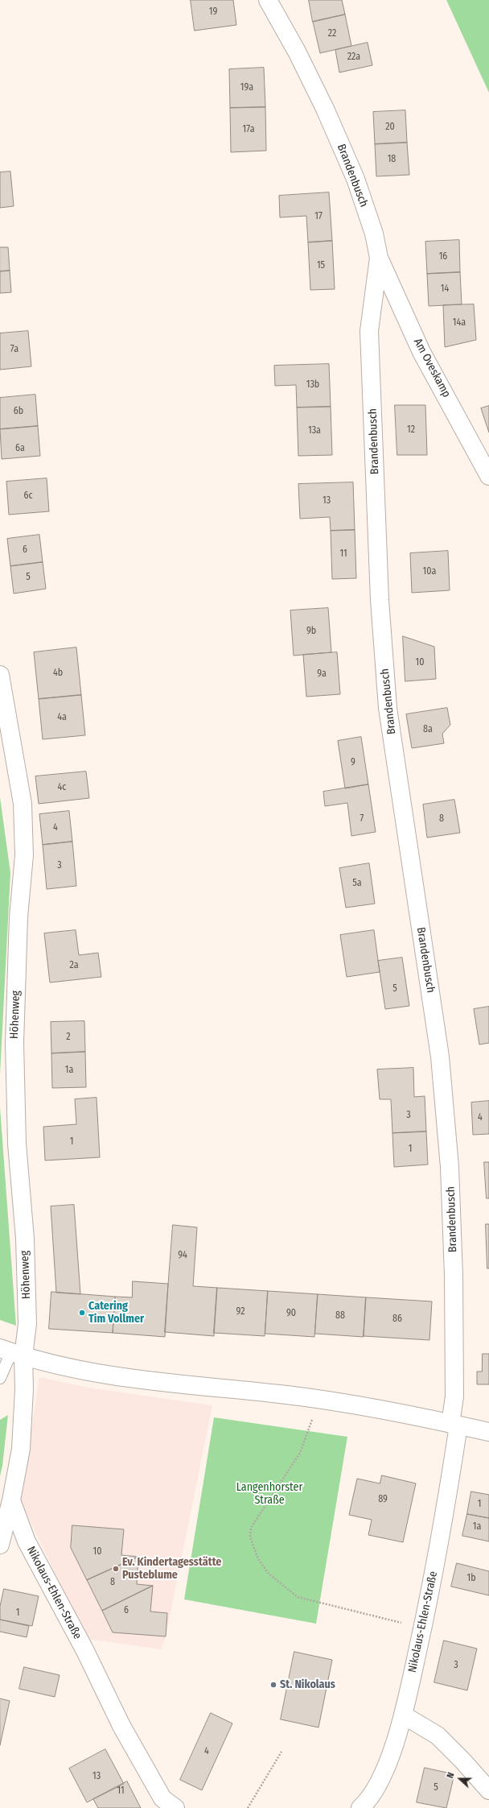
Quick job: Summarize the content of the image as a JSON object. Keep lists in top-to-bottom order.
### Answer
{
  "streets": {
    "street": [
      "Brandenbusch",
      "Am Oveskamp",
      "Höhenweg",
      "Nikolaus-Ehlen-Straße"
    ]
  },
  "crossings": [
    ["Brandenbusch", "Am Oveskamp"],
    ["Brandenbusch", "Nikolaus-Ehlen-Straße"]
  ],
  "parks": ["Langenhorster Straße"],
  "places": ["Catering Tim Vollmer", "Ev. Kindertagesstätte Pusteblume", "St. Nikolaus"],
  "house_numbers": [
    "19",
    "22",
    "22a",
    "19a",
    "20",
    "17a",
    "18",
    "17",
    "16",
    "15",
    "14",
    "14a",
    "7a",
    "13b",
    "6b",
    "12",
    "13a",
    "6a",
    "6c",
    "13",
    "6",
    "11",
    "10a",
    "5",
    "9b",
    "10",
    "4b",
    "9a",
    "4a",
    "8a",
    "9",
    "4c",
    "7",
    "8",
    "4",
    "3",
    "5a",
    "2a",
    "5",
    "2",
    "1a",
    "3",
    "4",
    "1",
    "1",
    "94",
    "92",
    "90",
    "88",
    "86",
    "89",
    "1",
    "1a",
    "10",
    "1b",
    "8",
    "6",
    "1",
    "3",
    "4",
    "13",
    "5",
    "11"
  ],
  "north": "left"
}
